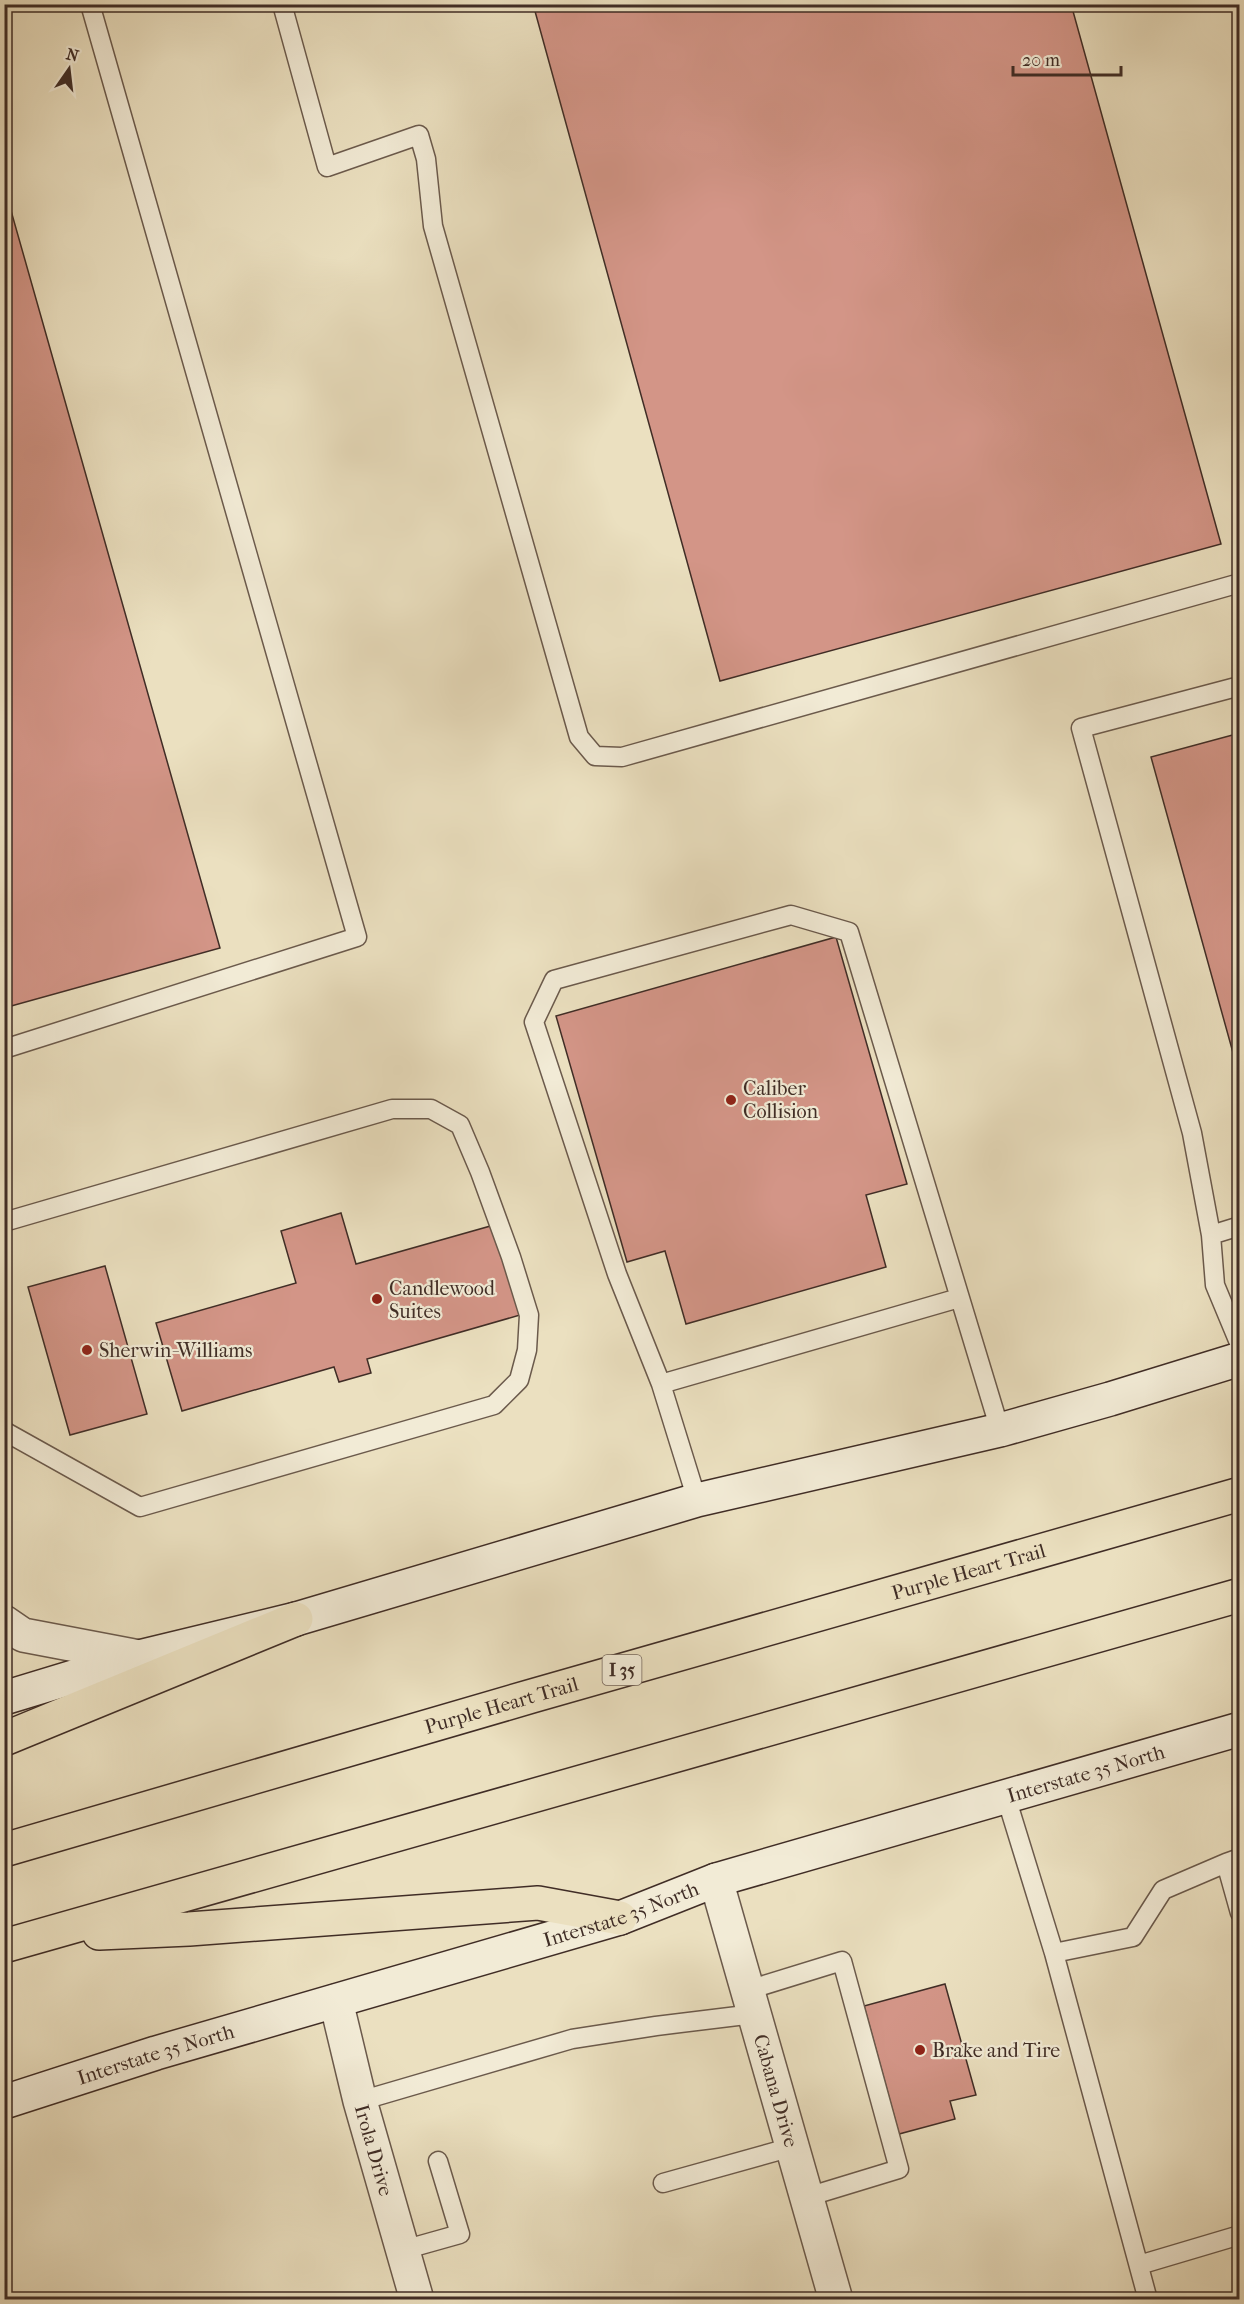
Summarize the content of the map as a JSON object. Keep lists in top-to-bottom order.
{
  "streets": {
    "highway": ["Purple Heart Trail", "I 35"],
    "main road": ["Interstate 35 North", "Cabana Drive", "Irola Drive"]
  },
  "crossings": [
    ["Interstate 35 North", "Cabana Drive"],
    ["Interstate 35 North", "Irola Drive"]
  ],
  "places": [
    "Caliber Collision",
    "Candlewood Suites",
    "Sherwin-Williams",
    "Brake and Tire"
  ],
  "scale_bar": "20 m",
  "north": "top"
}
